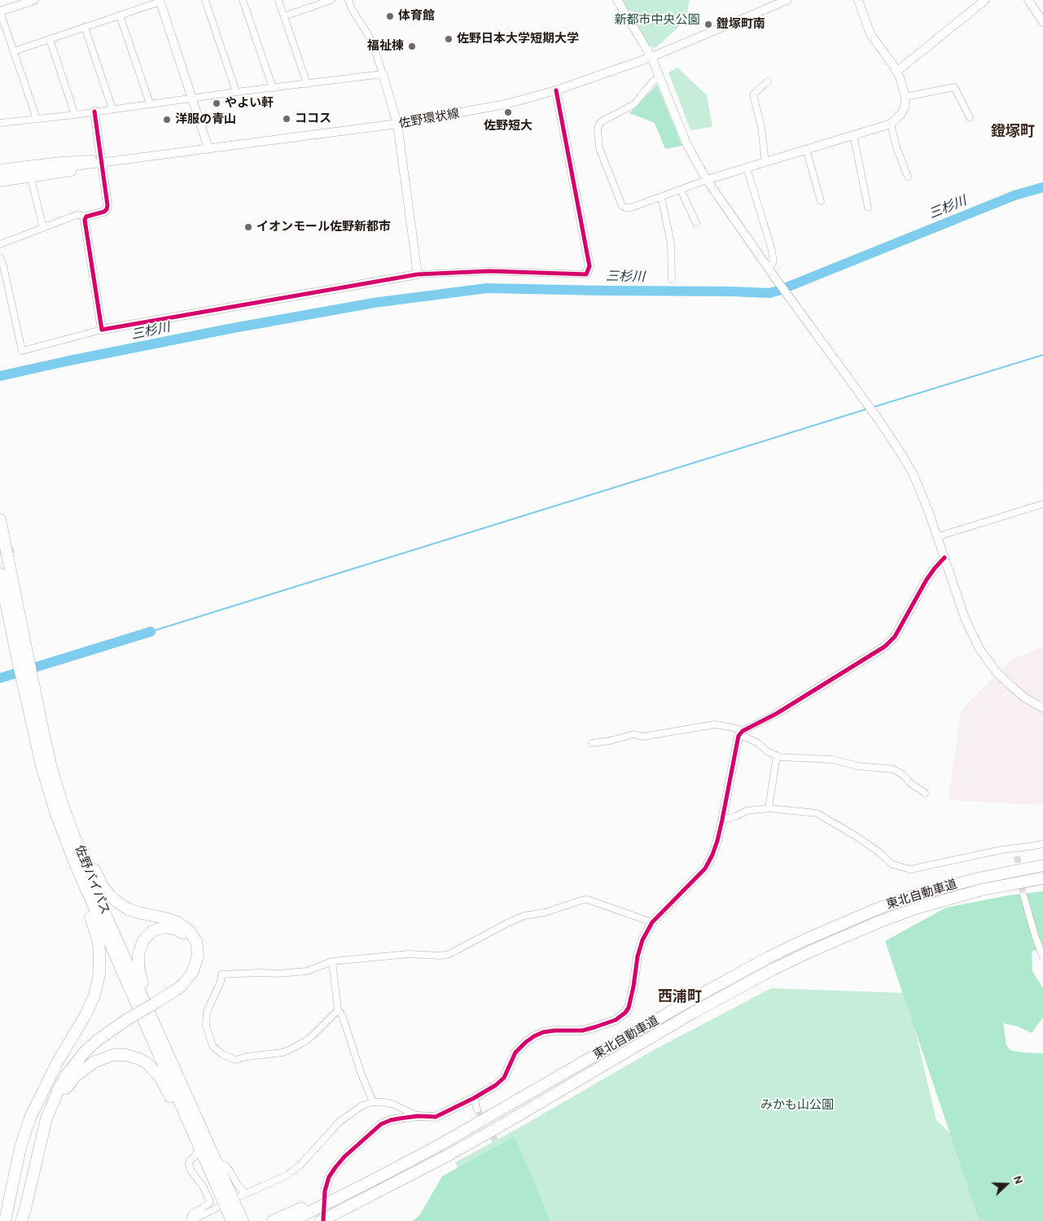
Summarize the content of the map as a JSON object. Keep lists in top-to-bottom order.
{
  "streets": {
    "highway": ["佐野バイパス", "東北自動車道"],
    "street": ["佐野環状線"]
  },
  "districts": ["鐙塚町", "西浦町"],
  "water": ["三杉川"],
  "parks": ["新都市中央公園", "みかも山公園"],
  "places": [
    "体育館",
    "鐙塚町南",
    "佐野日本大学短期大学",
    "福祉棟",
    "やよい軒",
    "佐野短大",
    "ココス",
    "洋服の青山",
    "イオンモール佐野新都市"
  ],
  "north": "right"
}
